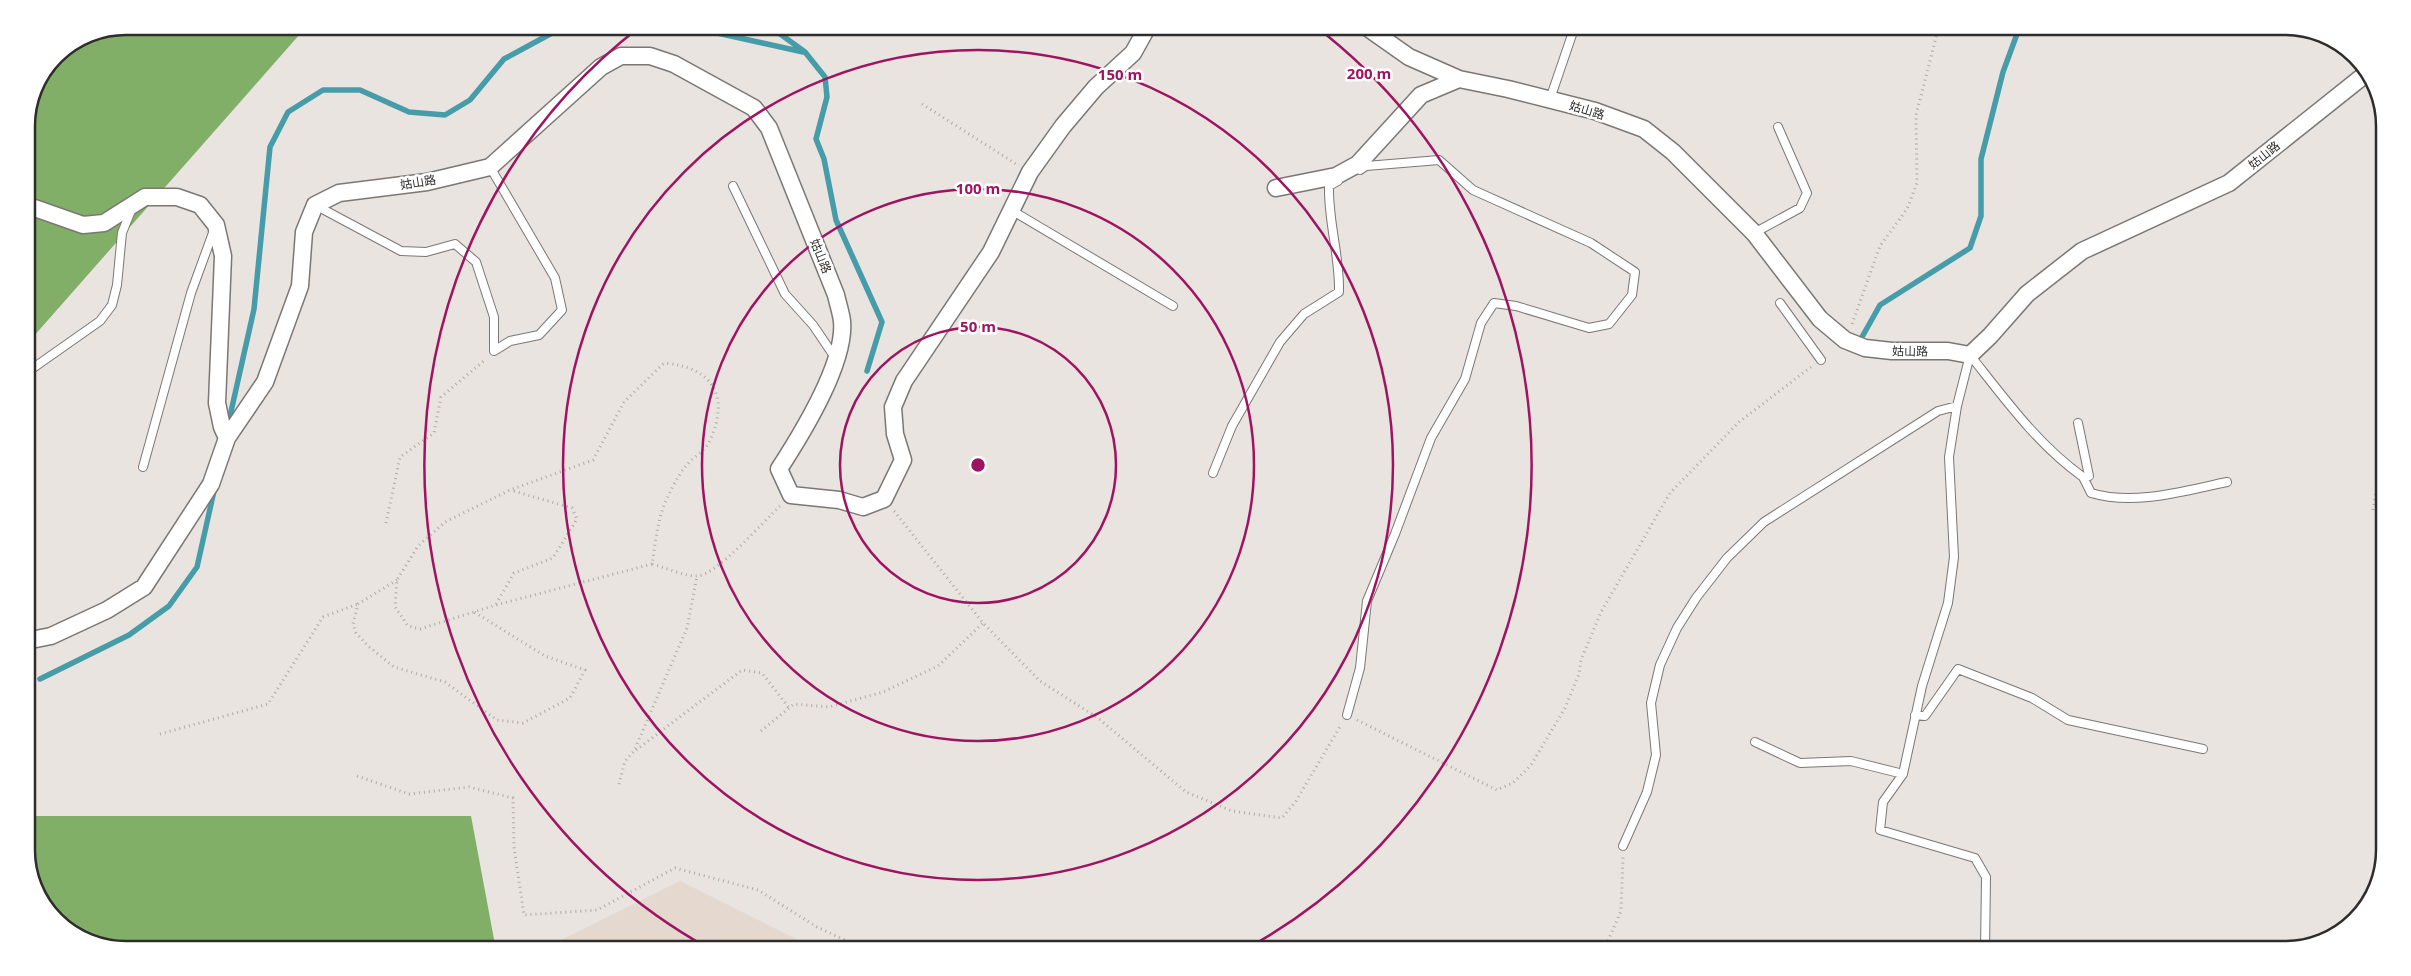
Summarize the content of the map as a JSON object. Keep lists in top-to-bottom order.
{
  "streets": {
    "street": ["姑山路"]
  },
  "rings": [
    "200 m",
    "150 m",
    "100 m",
    "50 m"
  ]
}
